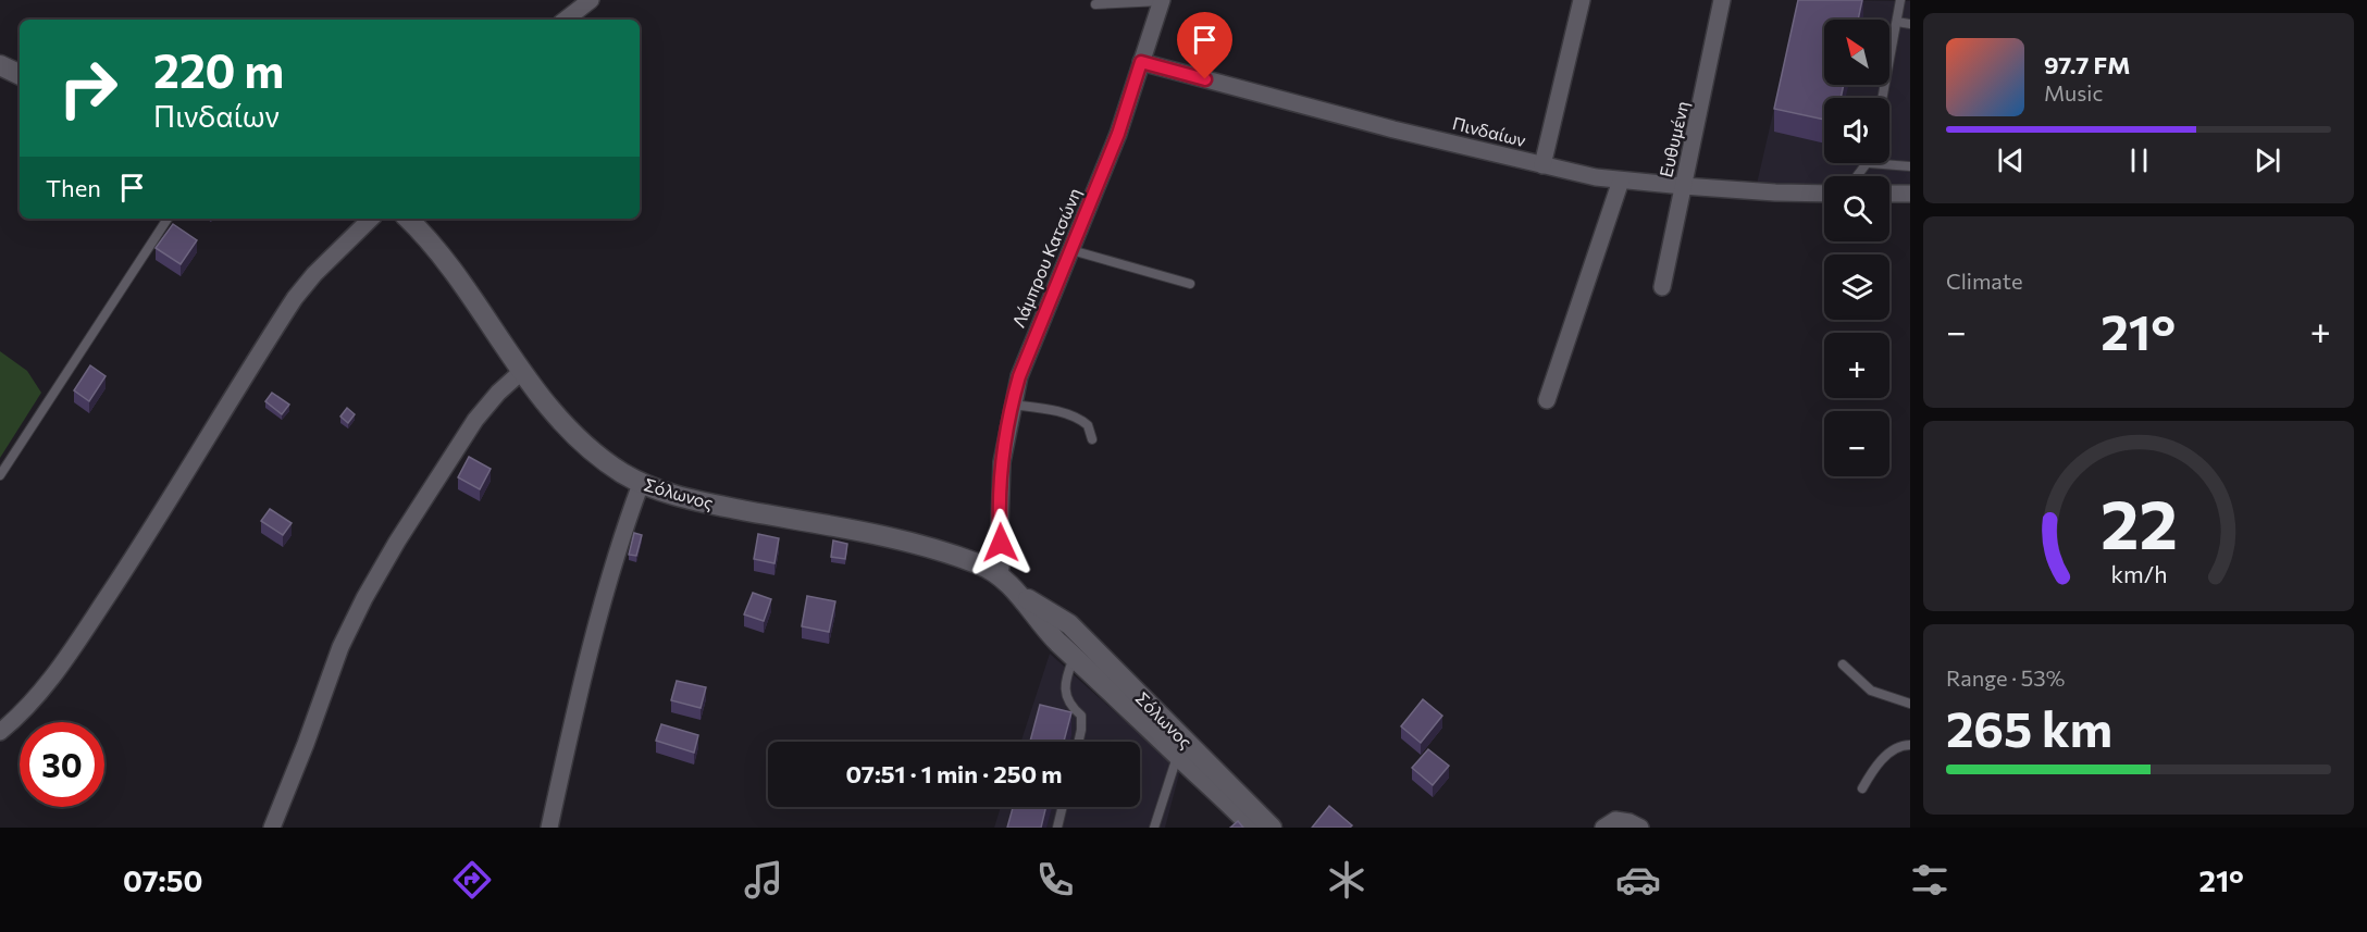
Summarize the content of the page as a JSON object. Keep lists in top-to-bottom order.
{
  "streets": {
    "street": [
      "Πινδαίων",
      "Ευθυμένη",
      "Λάμπρου Κατσώνη",
      "Σόλωνος"
    ]
  },
  "crossings": [
    ["Πινδαίων", "Ευθυμένη"],
    ["Πινδαίων", "Λάμπρου Κατσώνη"],
    ["Λάμπρου Κατσώνη", "Σόλωνος"]
  ],
  "north": "top left",
  "page": {
    "map_buttons": ["+", "−"],
    "turn": ["220 m", "Πινδαίων"],
    "song": ["97.7 FM", "Music"],
    "then": "Then",
    "tile": [
      "Climate",
      ["Range · 53%", "265 km"]
    ],
    "heat": ["−", "21°", "+"],
    "limit": "30",
    "trip": "07:51 · 1 min · 250 m",
    "tabs": ["07:50", "21°"],
    "gauge": ["22", "km/h"]
  }
}
